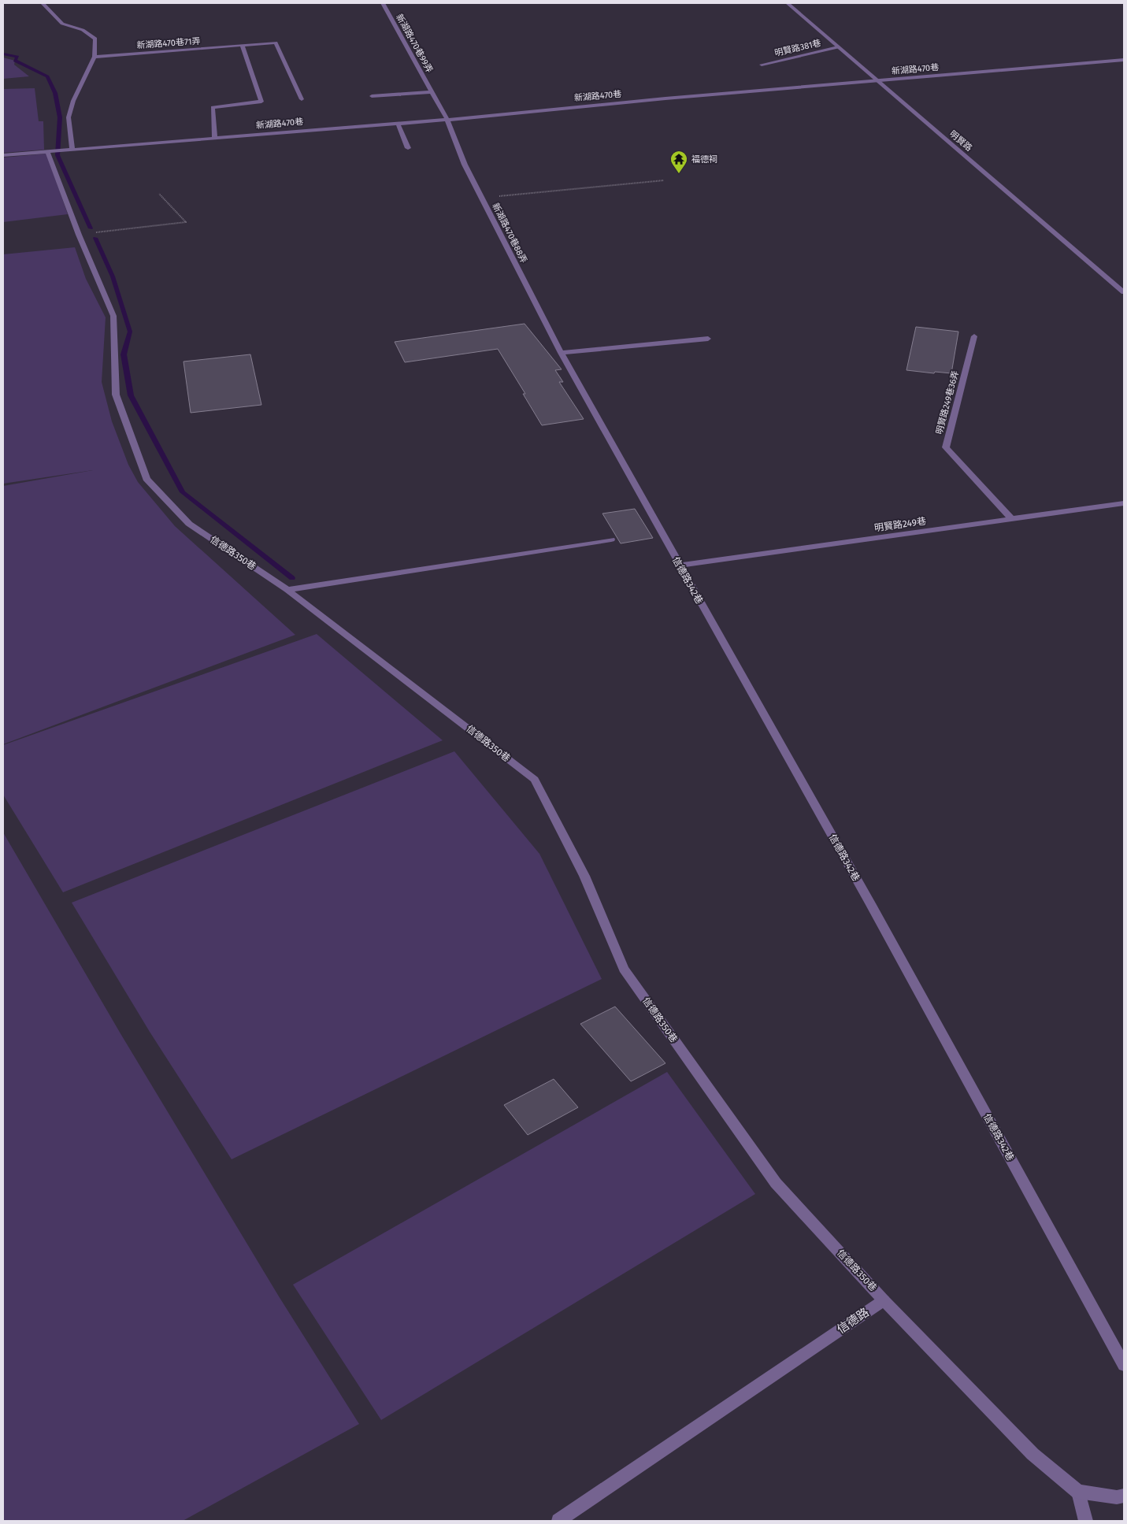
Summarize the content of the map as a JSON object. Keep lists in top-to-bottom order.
{
  "streets": {
    "street": [
      "新湖路470巷71弄",
      "新湖路470巷99弄",
      "明賢路381巷",
      "新湖路470巷",
      "明賢路",
      "新湖路470巷88弄",
      "明賢路249巷36弄",
      "明賢路249巷",
      "信德路350巷",
      "信德路342巷",
      "信德路"
    ]
  },
  "crossings": [
    ["新湖路470巷99弄", "新湖路470巷"],
    ["新湖路470巷99弄", "新湖路470巷88弄"],
    ["明賢路381巷", "明賢路"],
    ["新湖路470巷", "明賢路"],
    ["新湖路470巷", "新湖路470巷88弄"],
    ["新湖路470巷", "信德路350巷"],
    ["新湖路470巷88弄", "信德路342巷"],
    ["明賢路249巷36弄", "明賢路249巷"],
    ["明賢路249巷", "信德路342巷"],
    ["信德路350巷", "信德路"]
  ],
  "places": {
    "temple": ["福德祠"]
  }
}
